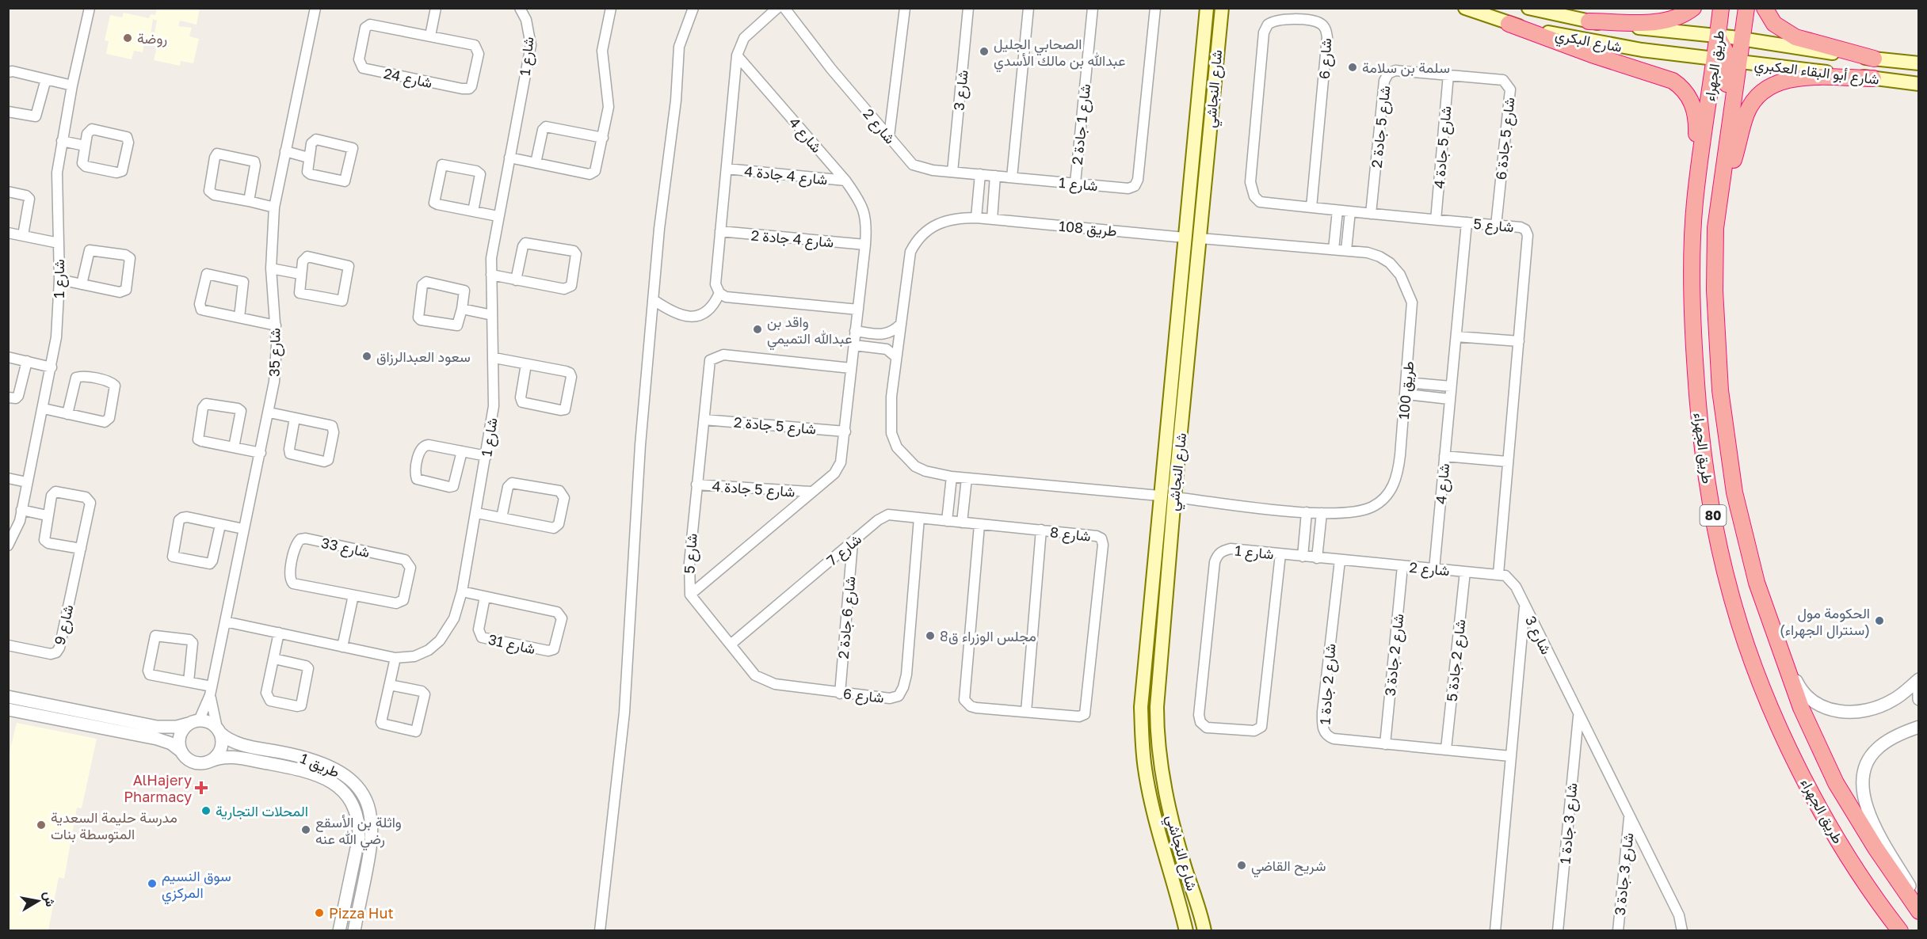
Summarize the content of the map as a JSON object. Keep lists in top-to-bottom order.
{
  "streets": {
    "highway": ["طريق الجهراء", "80"],
    "main road": ["شارع البكري", "شارع أبو البقاء العكبري", "شارع النجاشي"],
    "street": [
      "شارع 1",
      "شارع 6",
      "شارع 24",
      "شارع 3",
      "شارع 1 جادة 2",
      "شارع 2",
      "شارع 5 جادة 2",
      "شارع 4",
      "شارع 5 جادة 6",
      "شارع 5 جادة 4",
      "شارع 4 جادة 4",
      "شارع 5",
      "طريق 108",
      "شارع 4 جادة 2",
      "شارع 35",
      "طريق 100",
      "شارع 8",
      "شارع 33",
      "شارع 7",
      "شارع 6 جادة 2",
      "شارع 9",
      "شارع 31",
      "شارع 2 جادة 3",
      "شارع 2 جادة 5",
      "شارع 2 جادة 1",
      "طريق 1",
      "شارع 3 جادة 1",
      "شارع 3 جادة 3"
    ]
  },
  "crossings": [
    ["شارع البكري", "طريق الجهراء"],
    ["شارع البكري", "شارع أبو البقاء العكبري"],
    ["شارع 1", "شارع 1 جادة 2"],
    ["شارع 1", "شارع 2"],
    ["شارع 1", "شارع 35"],
    ["شارع 1", "شارع 31"],
    ["شارع 6", "شارع 5"],
    ["شارع 6", "شارع 7"],
    ["شارع 6", "شارع 6 جادة 2"],
    ["طريق الجهراء", "شارع أبو البقاء العكبري"],
    ["شارع النجاشي", "طريق 108"],
    ["شارع النجاشي", "طريق 100"],
    ["شارع 3", "شارع 2"],
    ["شارع 3", "شارع 2 جادة 1"],
    ["شارع 3", "شارع 3 جادة 1"],
    ["شارع 3", "شارع 3 جادة 3"],
    ["شارع 2", "شارع 4"],
    ["شارع 2", "شارع 5"],
    ["شارع 2", "شارع 2 جادة 3"],
    ["شارع 2", "شارع 2 جادة 5"],
    ["شارع 2", "شارع 2 جادة 1"],
    ["شارع 5 جادة 2", "شارع 5 جادة 6"],
    ["شارع 5 جادة 2", "شارع 5 جادة 4"],
    ["شارع 5 جادة 2", "شارع 5"],
    ["شارع 4", "شارع 4 جادة 4"],
    ["شارع 4", "شارع 5"],
    ["شارع 4", "شارع 4 جادة 2"],
    ["شارع 5 جادة 6", "شارع 5 جادة 4"],
    ["شارع 5 جادة 6", "شارع 5"],
    ["شارع 5 جادة 4", "شارع 5"],
    ["شارع 35", "طريق 1"],
    ["شارع 8", "شارع 7"],
    ["شارع 7", "شارع 6 جادة 2"],
    ["شارع 2 جادة 3", "شارع 2 جادة 1"],
    ["شارع 2 جادة 5", "شارع 2 جادة 1"]
  ],
  "places": {
    "other": [
      "روضة",
      "الصحابي الجليل عبدالله بن مالك الأسدي",
      "سلمة بن سلامة",
      "واقد بن عبدالله التميمي",
      "سعود العبدالرزاق",
      "الحكومة مول (سنترال الجهراء)",
      "مجلس الوزراء ق8",
      "المحلات التجارية",
      "مدرسة حليمة السعدية المتوسطة بنات",
      "واثلة بن الأسقع رضي الله عنه",
      "شريح القاضي",
      "سوق النسيم المركزي",
      "Pizza Hut"
    ],
    "health": ["AlHajery Pharmacy"]
  },
  "north": "right"
}
